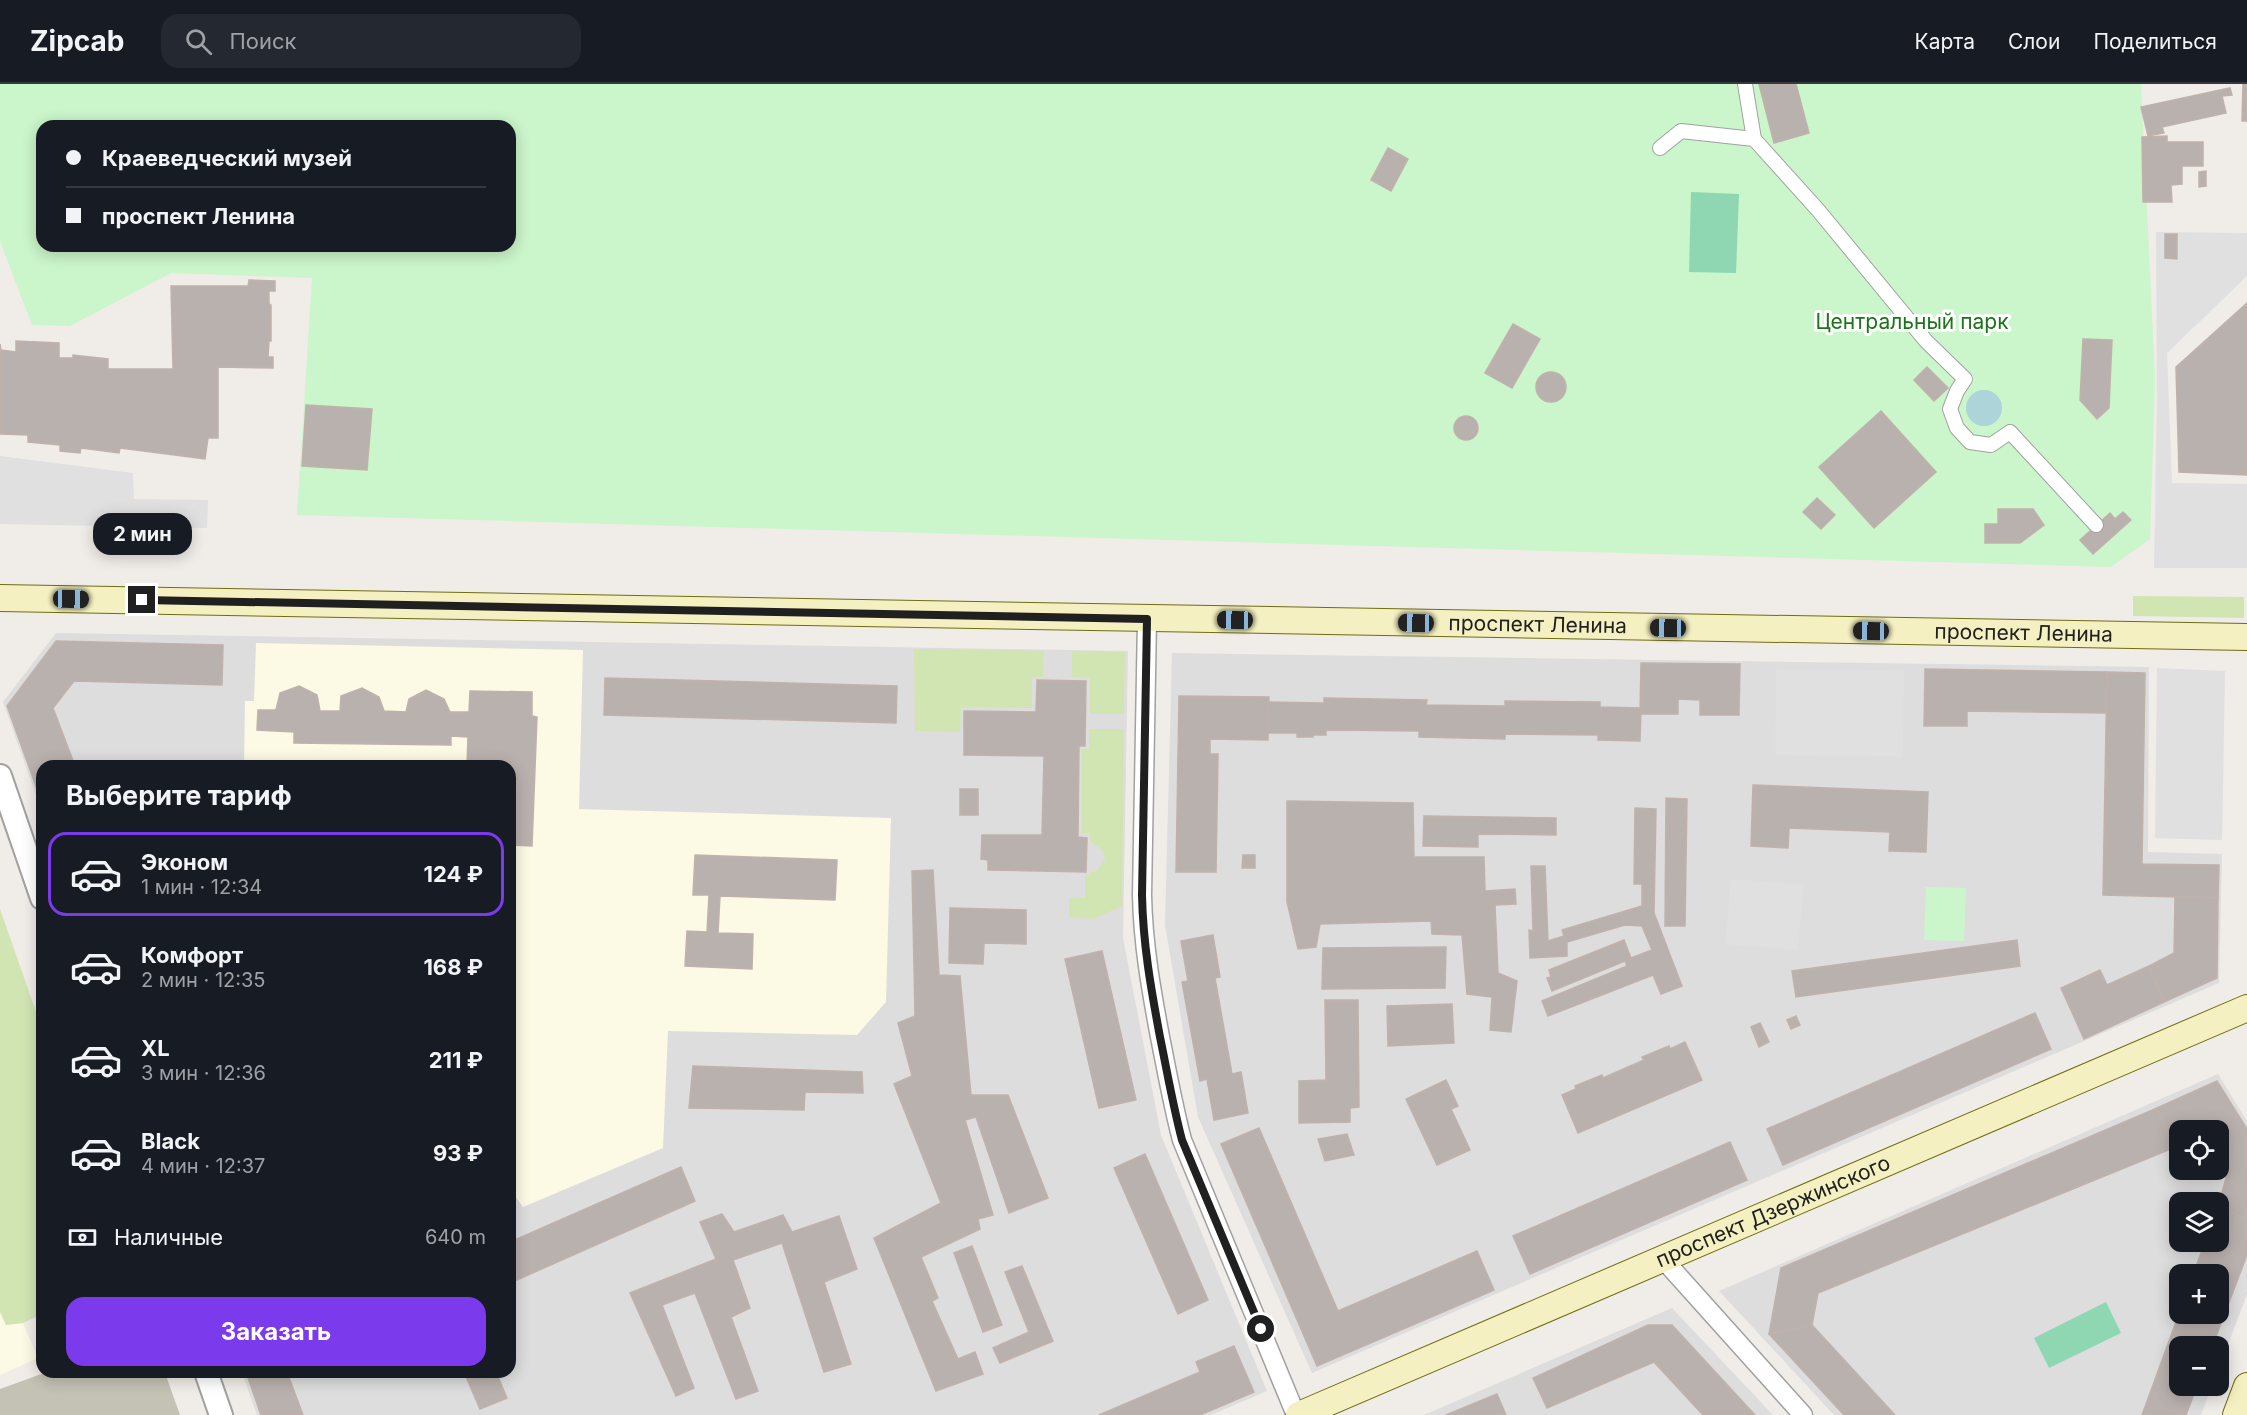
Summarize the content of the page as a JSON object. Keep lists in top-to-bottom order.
{
  "streets": {
    "main road": ["проспект Ленина", "проспект Дзержинского"]
  },
  "parks": ["Центральный парк"],
  "page": {
    "header": "Zipcab",
    "search": "Поиск",
    "nav": ["Карта", "Слои", "Поделиться"],
    "banner": ["Краеведческий музей", "проспект Ленина"],
    "bubble": "2 мин",
    "heading": "Выберите тариф",
    "list": [
      {
        "name": "Эконом",
        "note": "1 мин · 12:34",
        "value": "124 ₽"
      },
      {
        "name": "Комфорт",
        "note": "2 мин · 12:35",
        "value": "168 ₽"
      },
      {
        "name": "XL",
        "note": "3 мин · 12:36",
        "value": "211 ₽"
      },
      {
        "name": "Black",
        "note": "4 мин · 12:37",
        "value": "93 ₽"
      }
    ],
    "map_buttons": ["+", "−"],
    "pay": ["Наличные", "640 m"],
    "buttons": "Заказать"
  }
}
